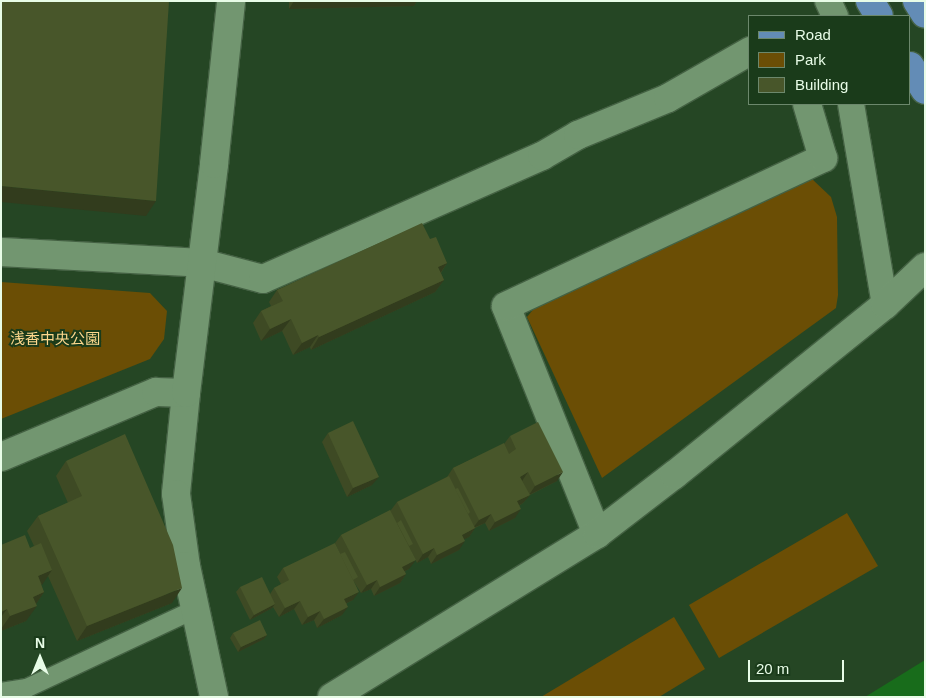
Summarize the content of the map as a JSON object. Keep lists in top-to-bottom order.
{
  "parks": ["浅香中央公園"],
  "legend": ["Road", "Park", "Building"],
  "scale_bar": "20 m",
  "north": "top"
}
